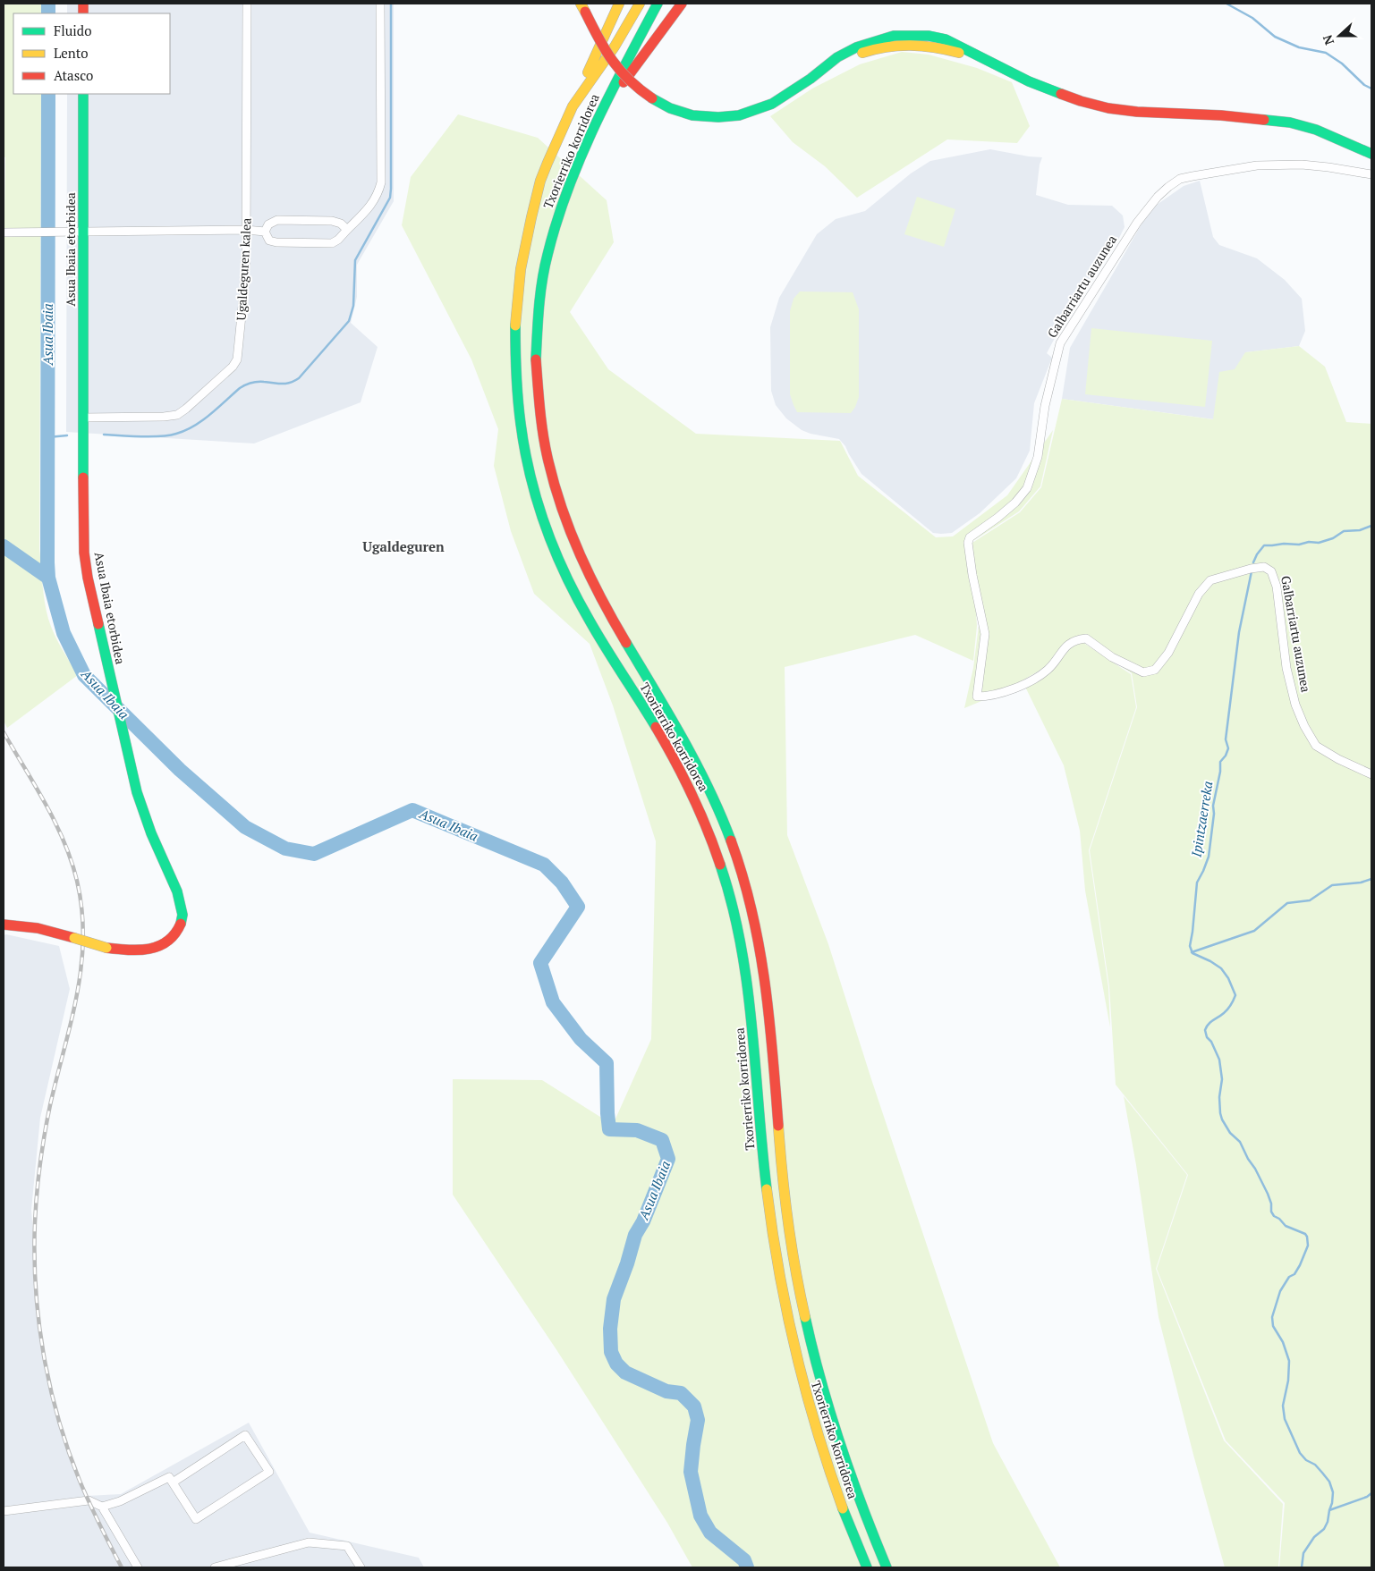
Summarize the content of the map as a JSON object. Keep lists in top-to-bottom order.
{
  "streets": {
    "main road": ["Txorierriko korridorea", "Asua Ibaia etorbidea"],
    "street": ["Ugaldeguren kalea", "Galbarriartu auzunea"]
  },
  "crossings": [
    ["Asua Ibaia etorbidea", "Ugaldeguren kalea"]
  ],
  "districts": ["Ugaldeguren"],
  "water": ["Asua Ibaia", "Ipintzaerreka"],
  "legend": ["Fluido", "Lento", "Atasco"],
  "north": "left"
}
